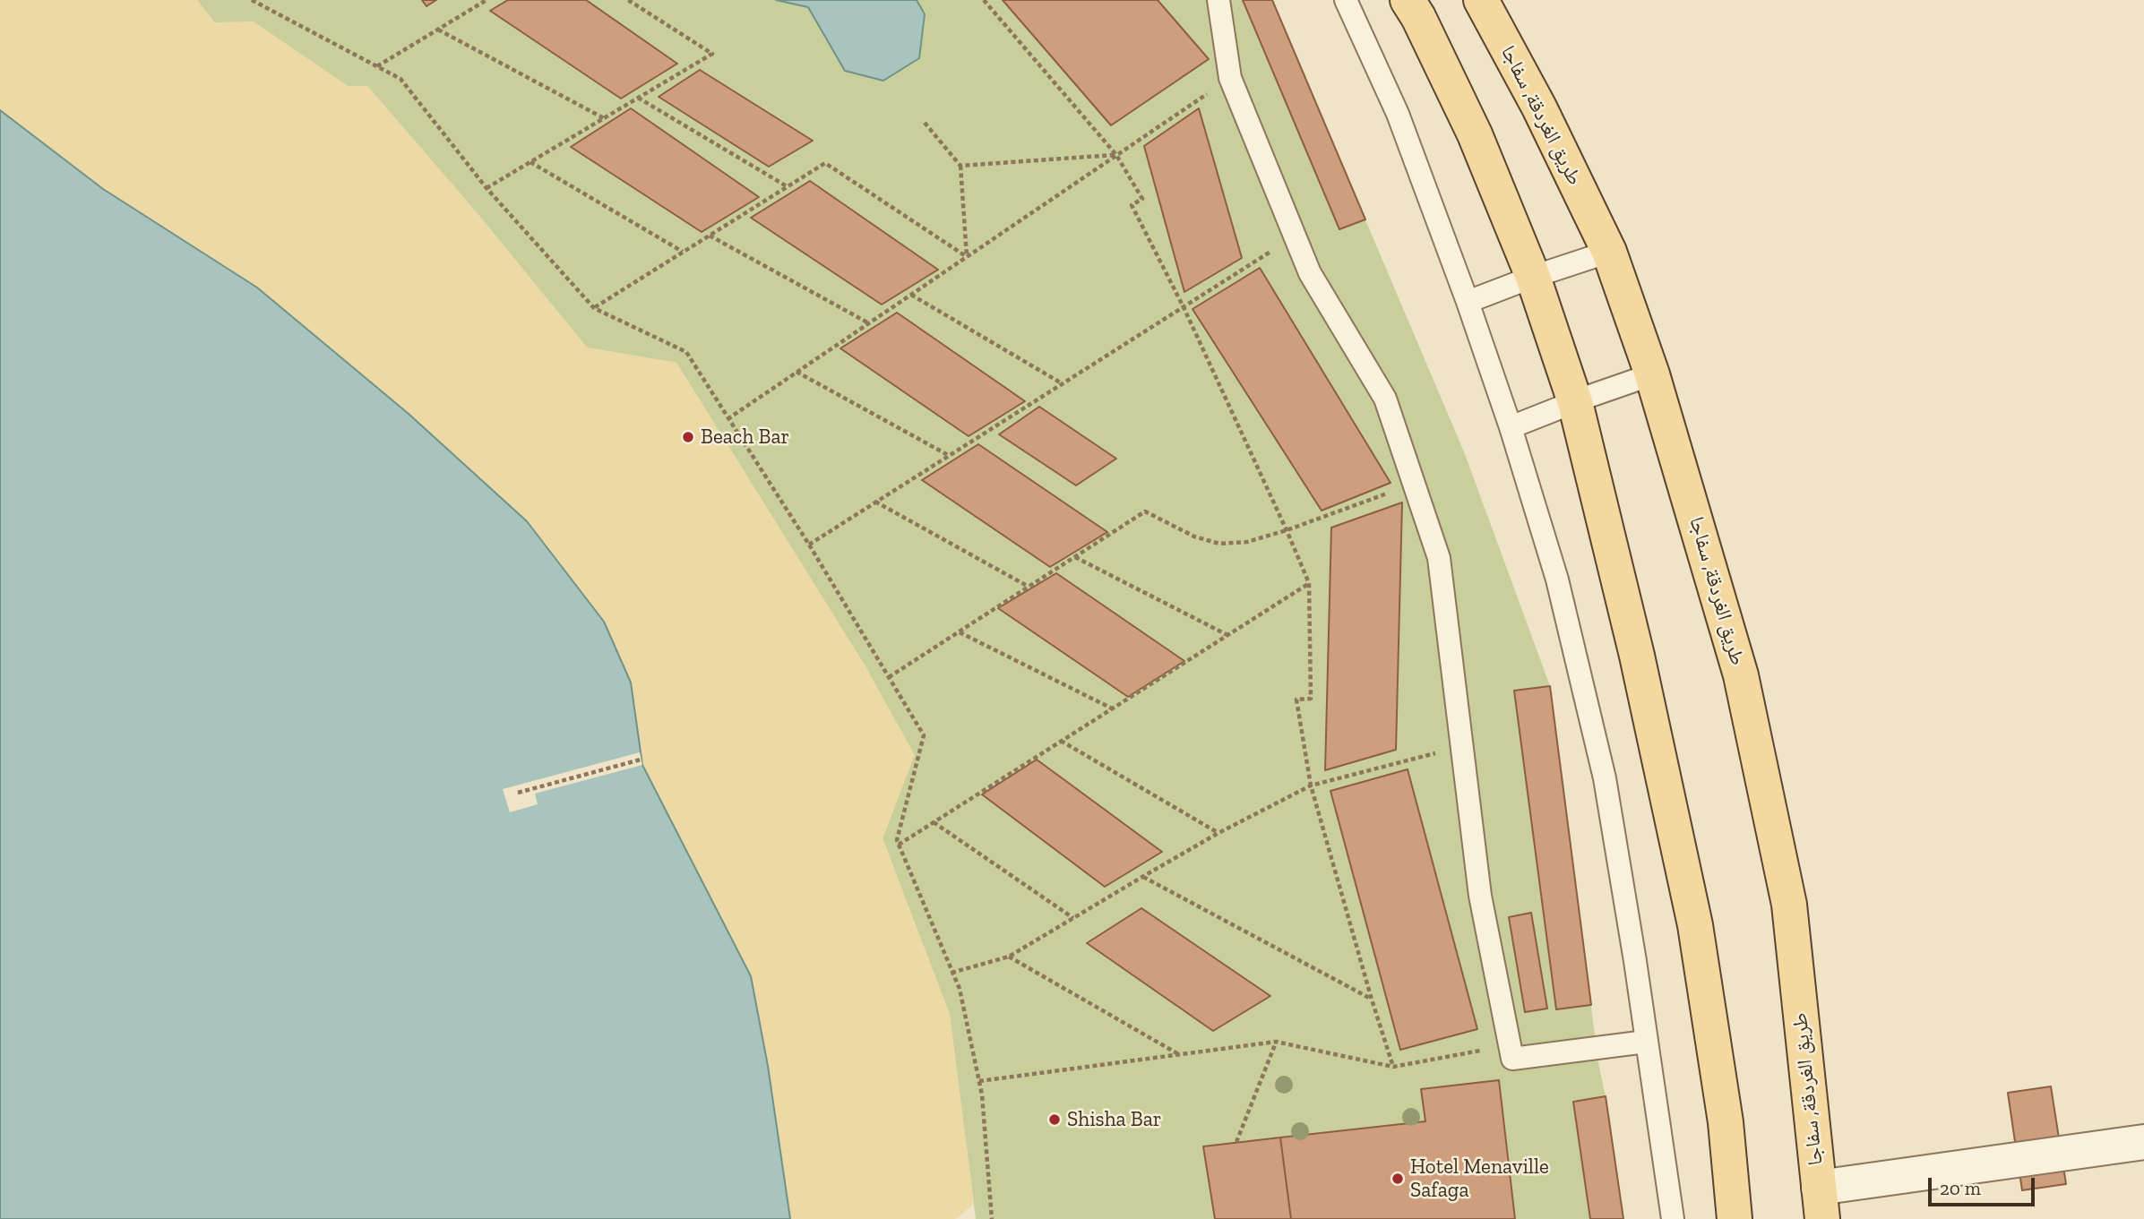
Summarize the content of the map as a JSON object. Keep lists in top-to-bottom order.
{
  "streets": {
    "main road": ["طريق الغردقة, سفاجا"]
  },
  "places": ["Beach Bar", "Shisha Bar", "Hotel Menaville Safaga"],
  "scale_bar": "20 m"
}
